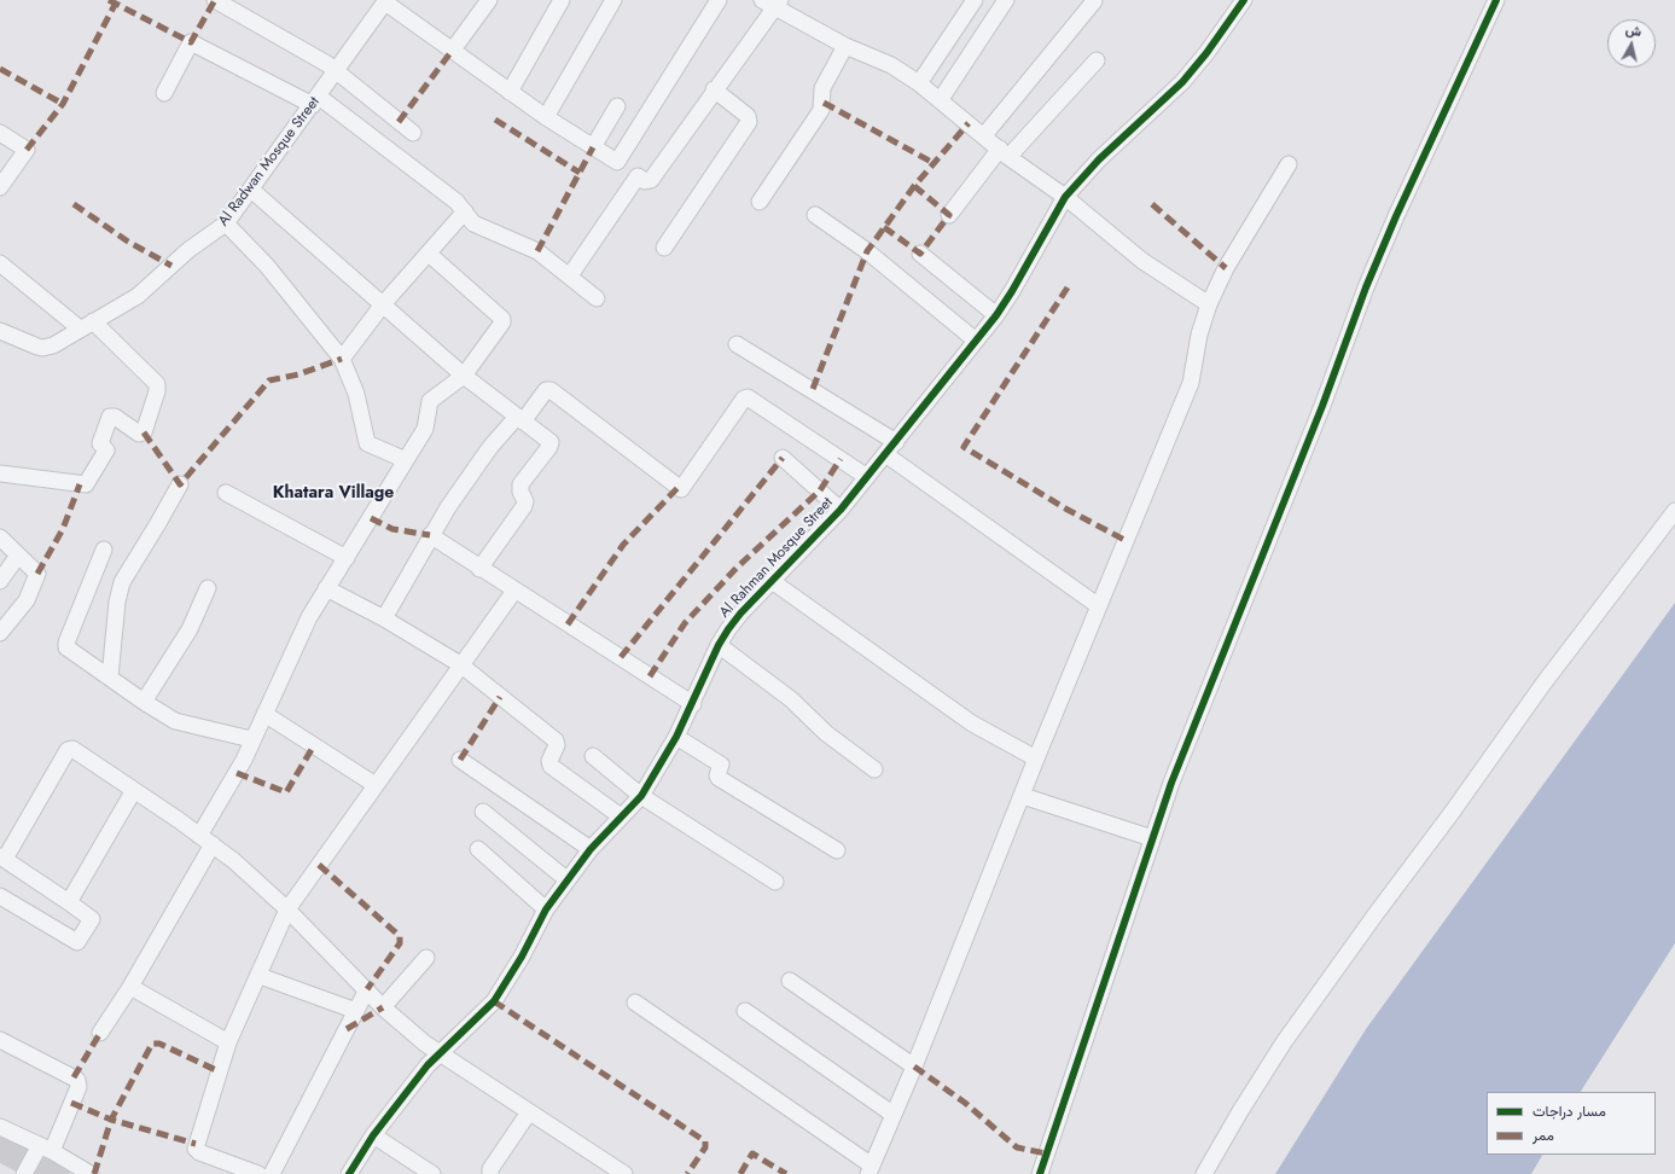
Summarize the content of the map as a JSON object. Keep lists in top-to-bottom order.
{
  "streets": {
    "street": ["Al Radwan Mosque Street", "Al Rahman Mosque Street"]
  },
  "districts": ["Khatara Village"],
  "legend": ["مسار دراجات", "ممر"],
  "north": "top"
}
